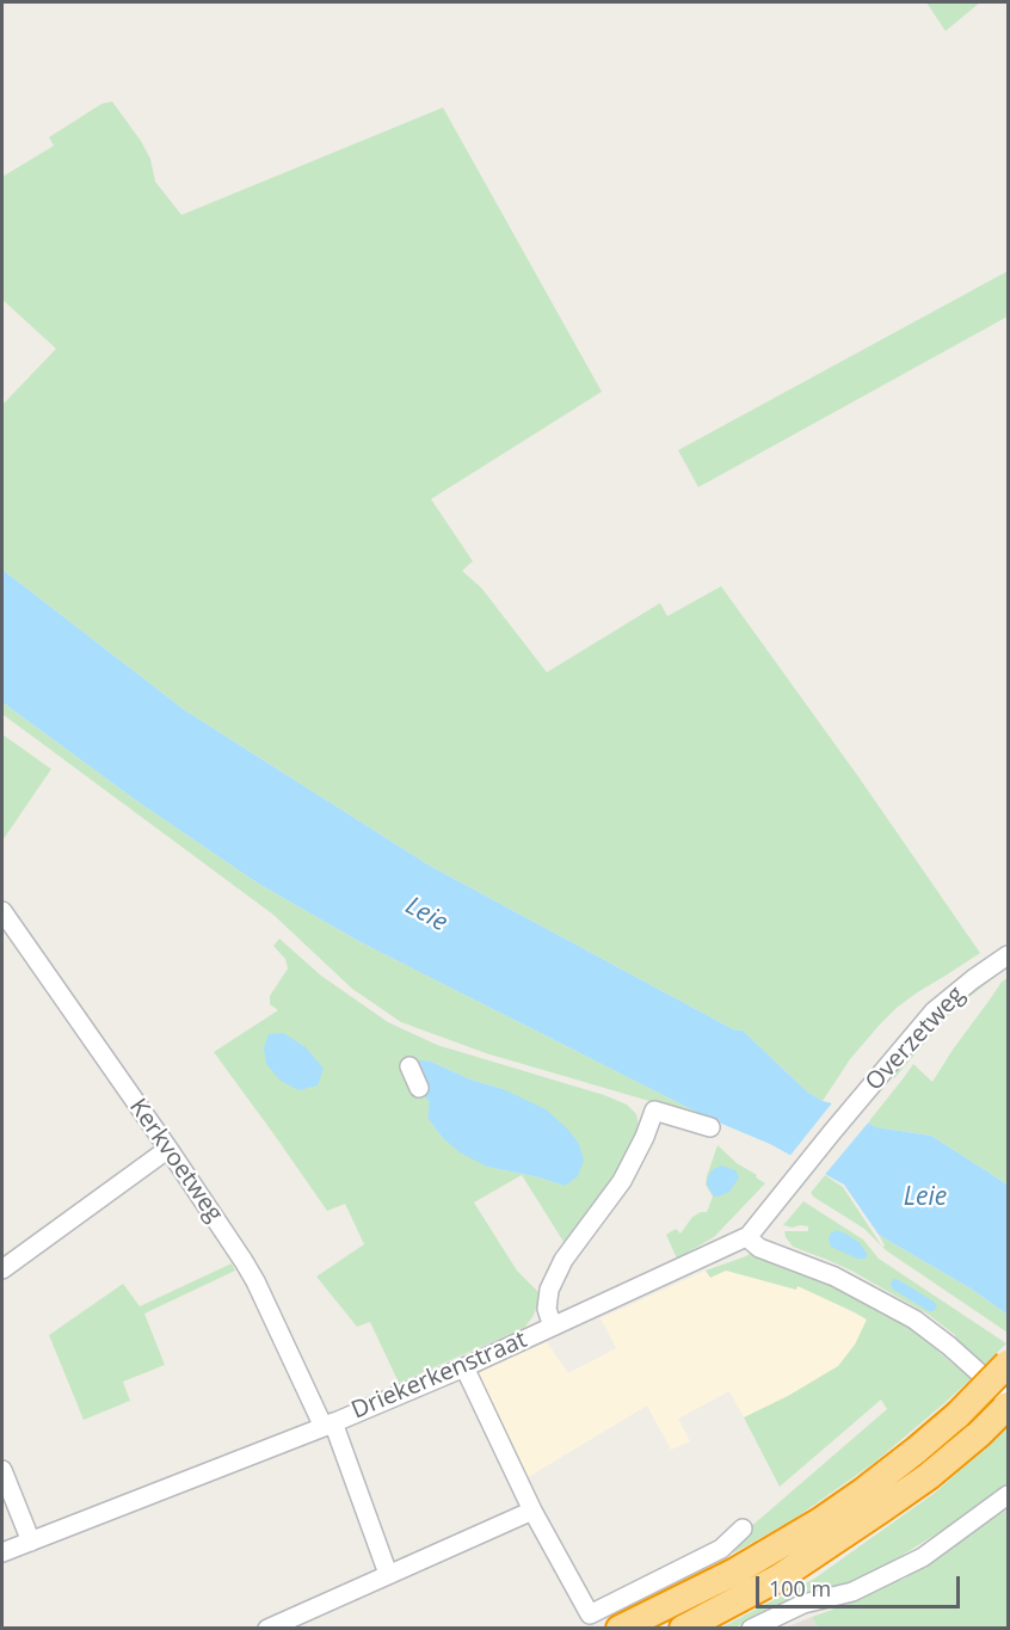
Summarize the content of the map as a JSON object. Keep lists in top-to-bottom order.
{
  "streets": {
    "street": ["Overzetweg", "Kerkvoetweg", "Driekerkenstraat"]
  },
  "crossings": [
    ["Overzetweg", "Driekerkenstraat"],
    ["Kerkvoetweg", "Driekerkenstraat"]
  ],
  "water": ["Leie"],
  "scale_bar": "100 m"
}
